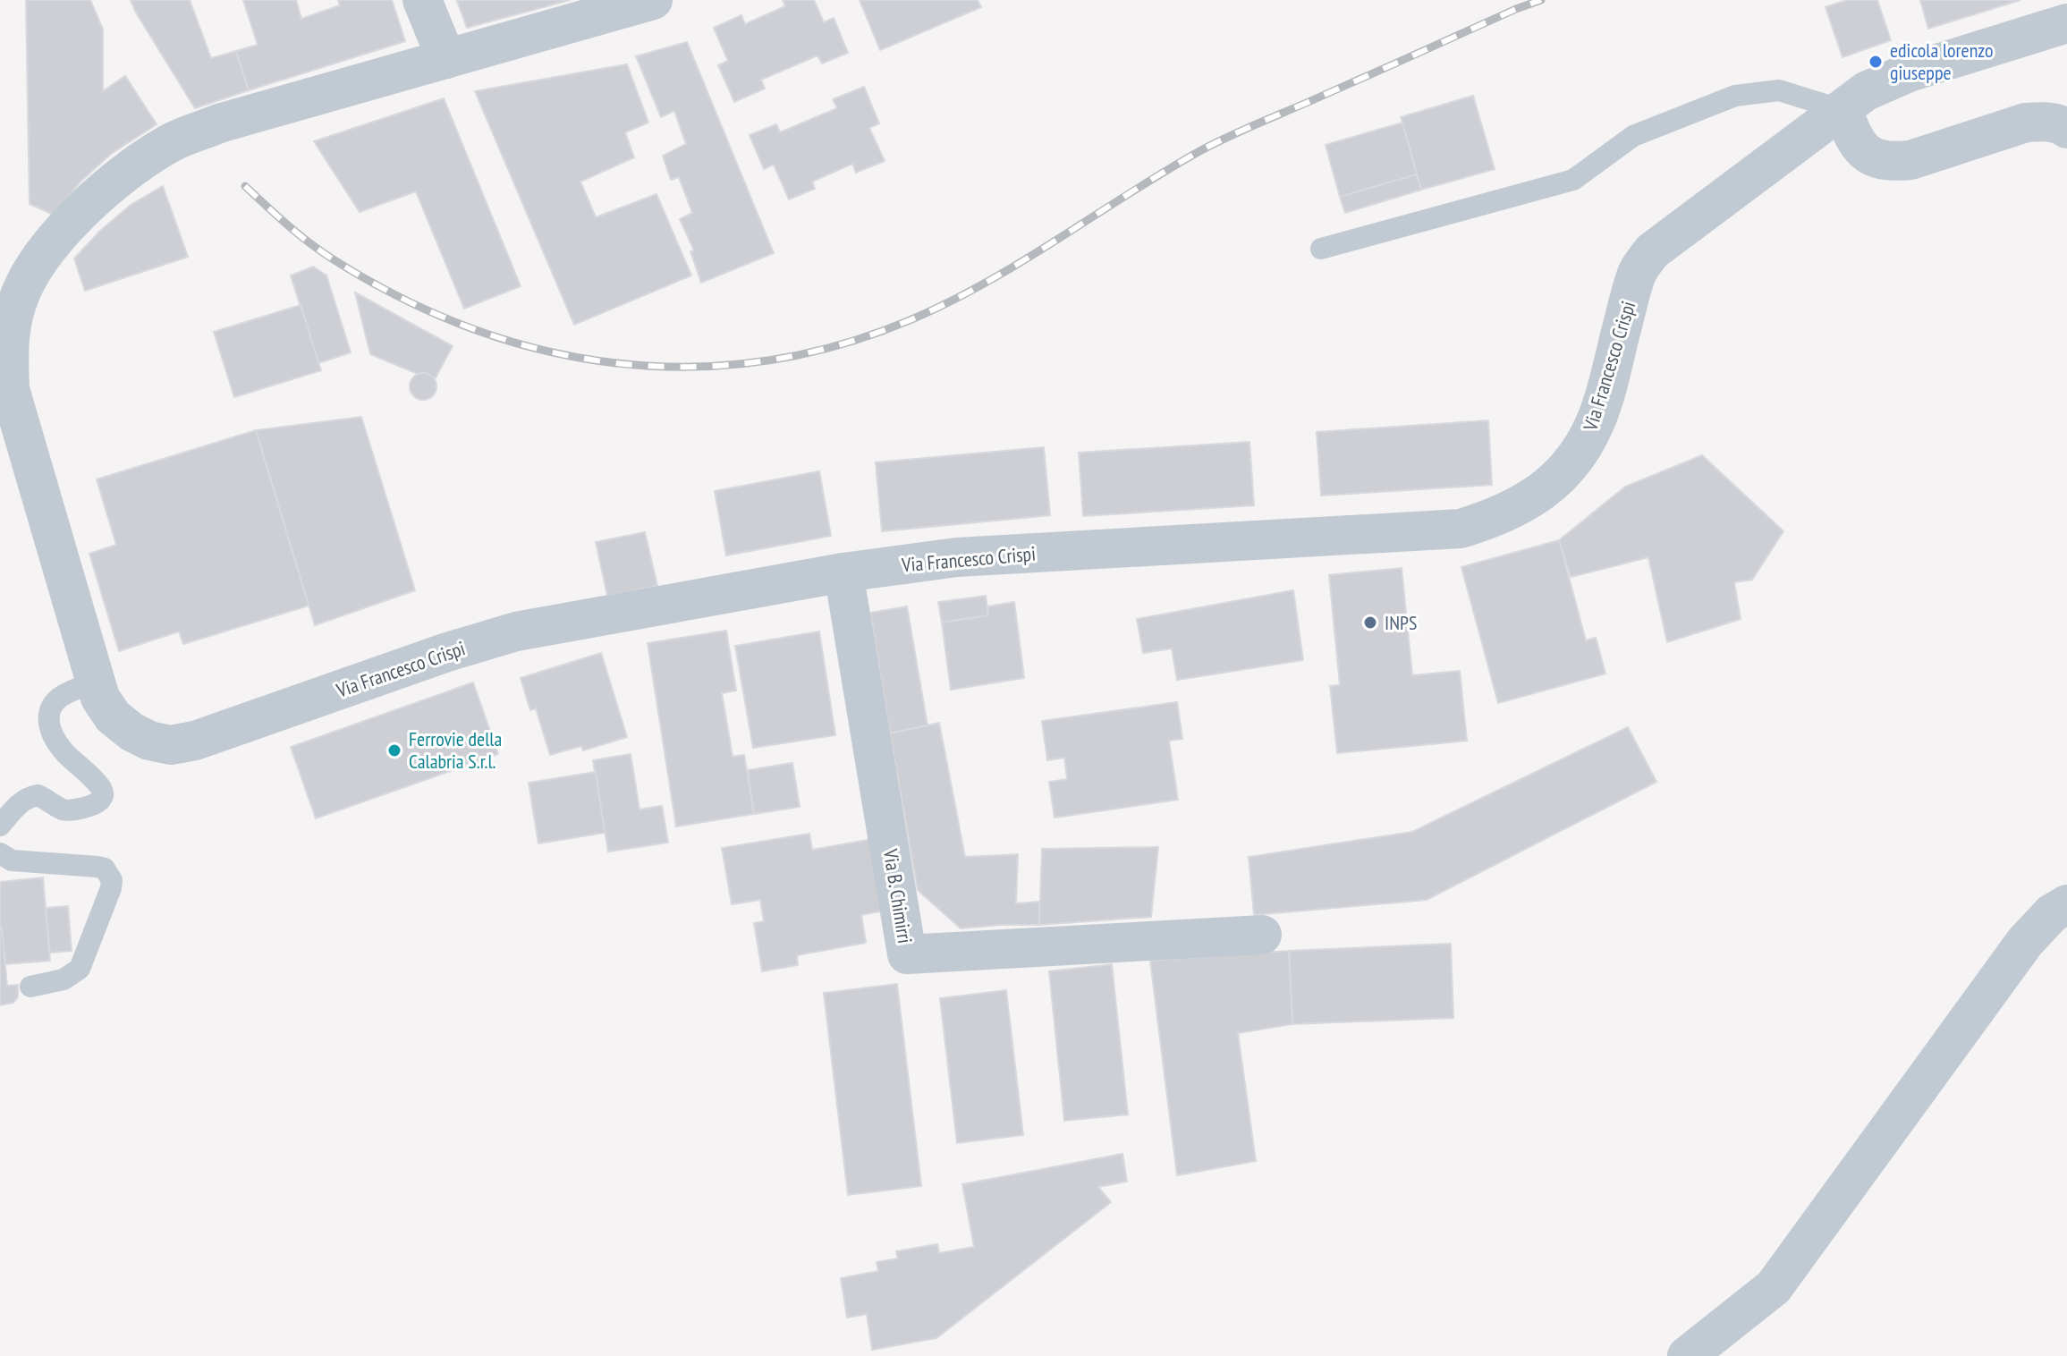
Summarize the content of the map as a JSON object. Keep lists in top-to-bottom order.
{
  "streets": {
    "street": ["Via Francesco Crispi", "Via B. Chimirri"]
  },
  "crossings": [
    ["Via Francesco Crispi", "Via B. Chimirri"]
  ],
  "places": ["edicola lorenzo giuseppe", "INPS", "Ferrovie della Calabria S.r.l."]
}
